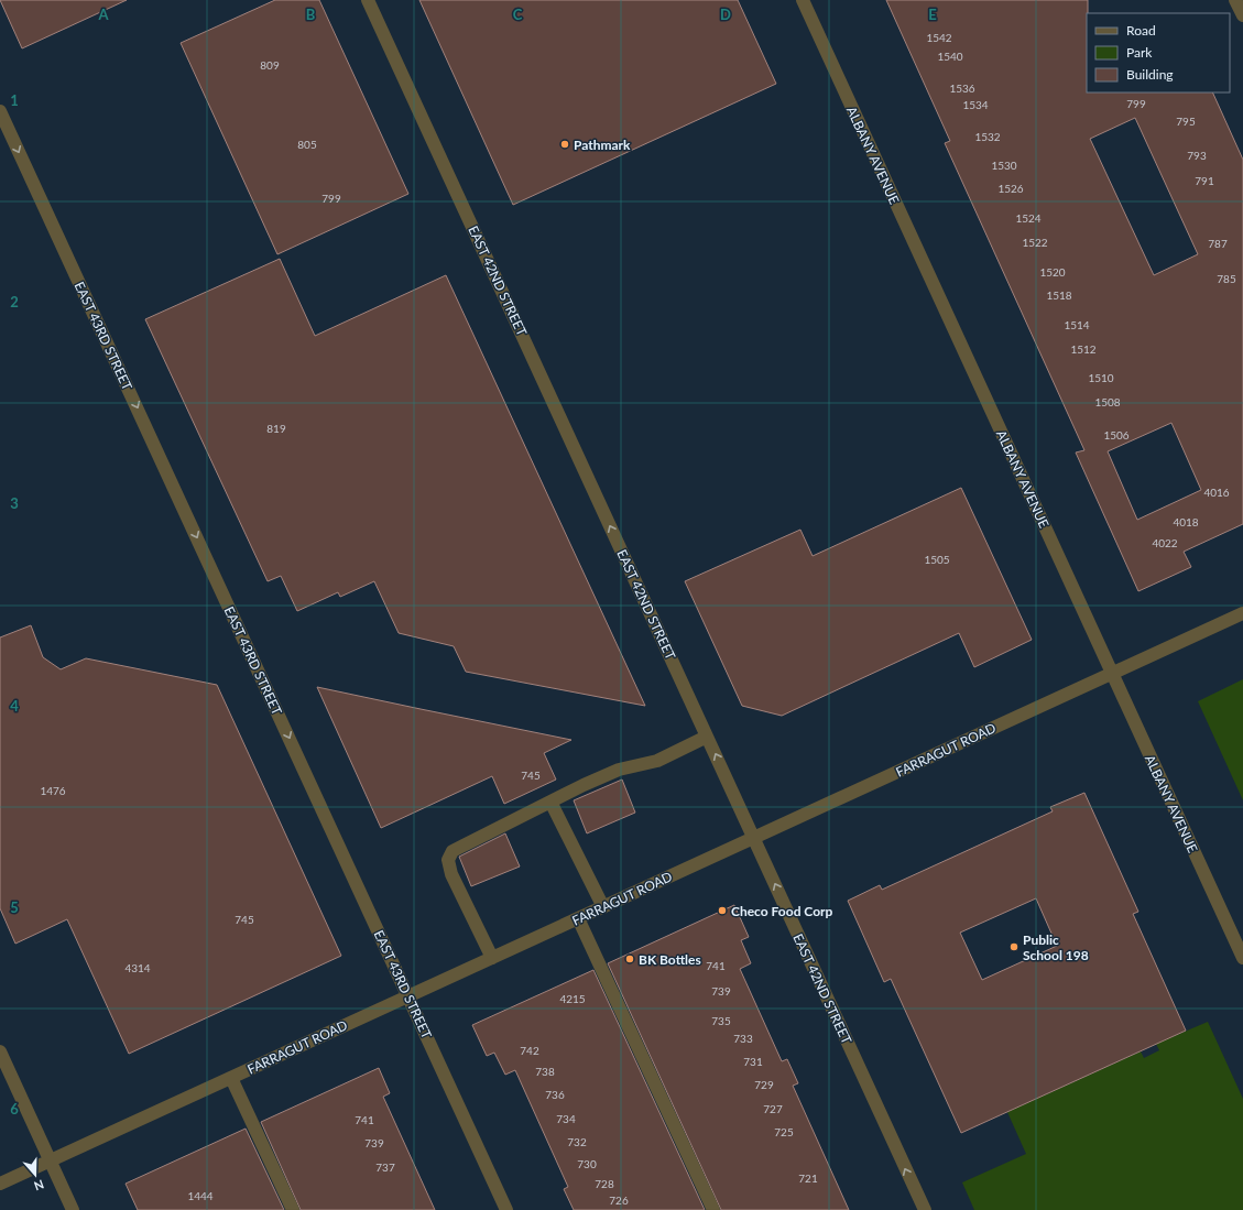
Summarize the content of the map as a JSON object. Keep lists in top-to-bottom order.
{
  "streets": {
    "street": [
      "ALBANY AVENUE",
      "EAST 42ND STREET",
      "EAST 43RD STREET",
      "FARRAGUT ROAD"
    ]
  },
  "crossings": [
    ["ALBANY AVENUE", "FARRAGUT ROAD"],
    ["EAST 42ND STREET", "FARRAGUT ROAD"],
    ["EAST 43RD STREET", "FARRAGUT ROAD"]
  ],
  "one_way": ["EAST 42ND STREET", "EAST 43RD STREET"],
  "places": [
    "Pathmark",
    "Checo Food Corp",
    "Public School 198",
    "BK Bottles"
  ],
  "house_numbers": [
    "1542",
    "1540",
    "809",
    "1536",
    "799",
    "1534",
    "795",
    "1532",
    "805",
    "793",
    "1530",
    "791",
    "1526",
    "799",
    "1524",
    "1522",
    "787",
    "1520",
    "785",
    "1518",
    "1514",
    "1512",
    "1510",
    "1508",
    "819",
    "1506",
    "4016",
    "4018",
    "4022",
    "1505",
    "745",
    "1476",
    "745",
    "741",
    "4314",
    "739",
    "4215",
    "735",
    "733",
    "742",
    "731",
    "738",
    "729",
    "736",
    "727",
    "734",
    "741",
    "725",
    "732",
    "739",
    "730",
    "737",
    "721",
    "728",
    "1444",
    "726"
  ],
  "legend": ["Road", "Park", "Building"],
  "north": "bottom",
  "grid": {
    "columns": [
      "A",
      "B",
      "C",
      "D",
      "E"
    ],
    "rows": [
      "1",
      "2",
      "3",
      "4",
      "5",
      "6"
    ]
  }
}
